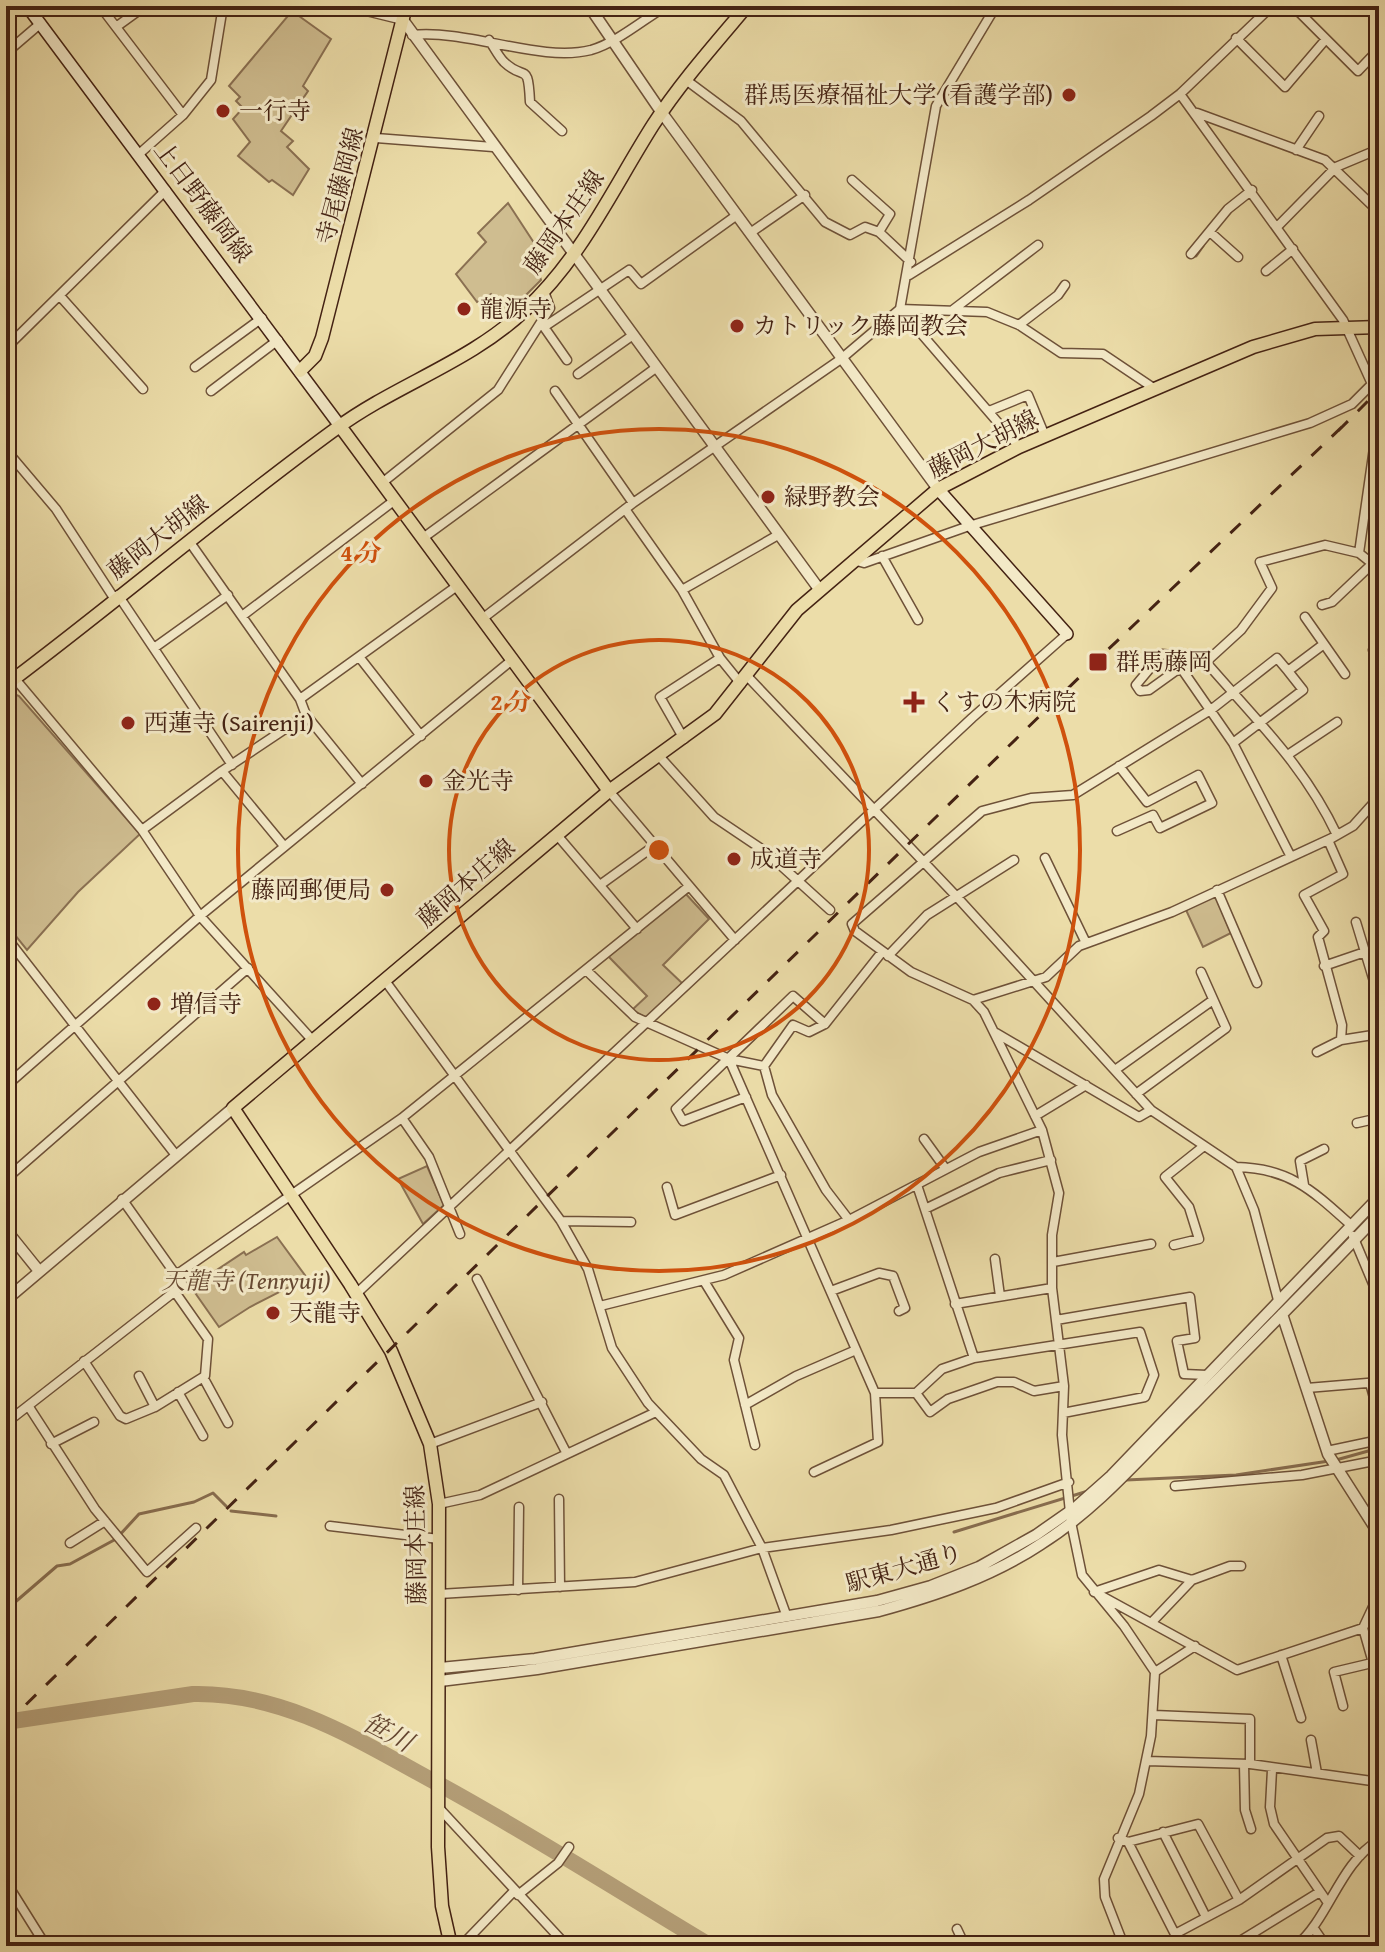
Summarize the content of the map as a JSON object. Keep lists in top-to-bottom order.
{
  "streets": {
    "main road": [
      "寺尾藤岡線",
      "上日野藤岡線",
      "藤岡本庄線",
      "藤岡大胡線"
    ],
    "street": ["駅東大通り"]
  },
  "crossings": [
    ["寺尾藤岡線", "上日野藤岡線"],
    ["上日野藤岡線", "藤岡本庄線"],
    ["上日野藤岡線", "藤岡大胡線"],
    ["藤岡本庄線", "藤岡大胡線"],
    ["藤岡本庄線", "駅東大通り"]
  ],
  "water": ["笹川"],
  "parks": ["天龍寺 (Tenryuji)"],
  "places": {
    "other": [
      "群馬医療福祉大学 (看護学部)",
      "一行寺",
      "龍源寺",
      "カトリック藤岡教会",
      "緑野教会",
      "西蓮寺 (Sairenji)",
      "金光寺",
      "成道寺",
      "藤岡郵便局",
      "増信寺",
      "天龍寺"
    ],
    "transit": ["群馬藤岡"],
    "health": ["くすの木病院"]
  },
  "rings": ["4 分", "2 分"]
}
